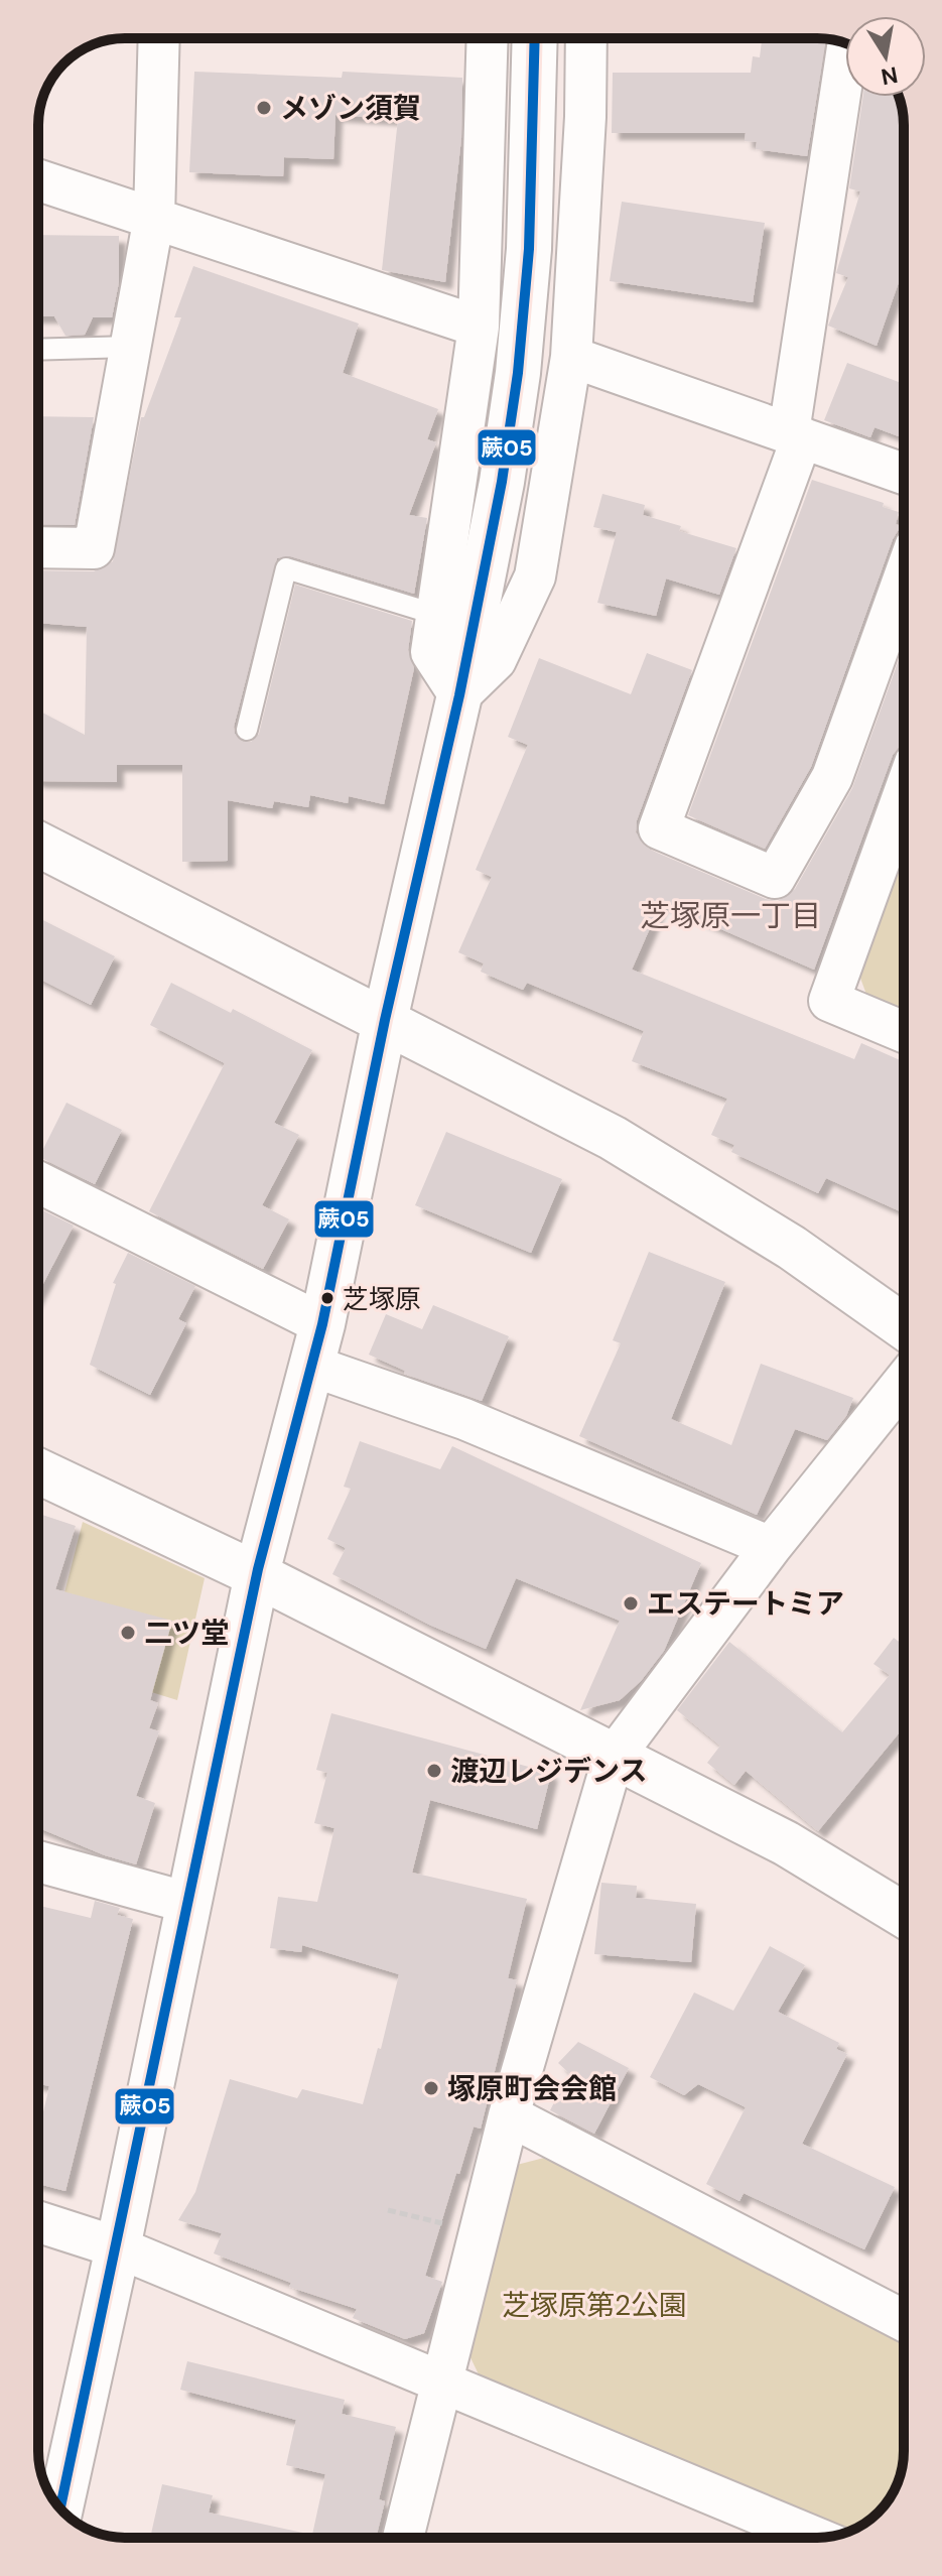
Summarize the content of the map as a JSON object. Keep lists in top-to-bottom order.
{
  "districts": ["芝塚原一丁目"],
  "parks": ["芝塚原第2公園"],
  "places": [
    "メゾン須賀",
    "芝塚原",
    "エステートミア",
    "二ツ堂",
    "渡辺レジデンス",
    "塚原町会会館"
  ],
  "lines": ["transit line 蕨05"],
  "north": "bottom"
}
